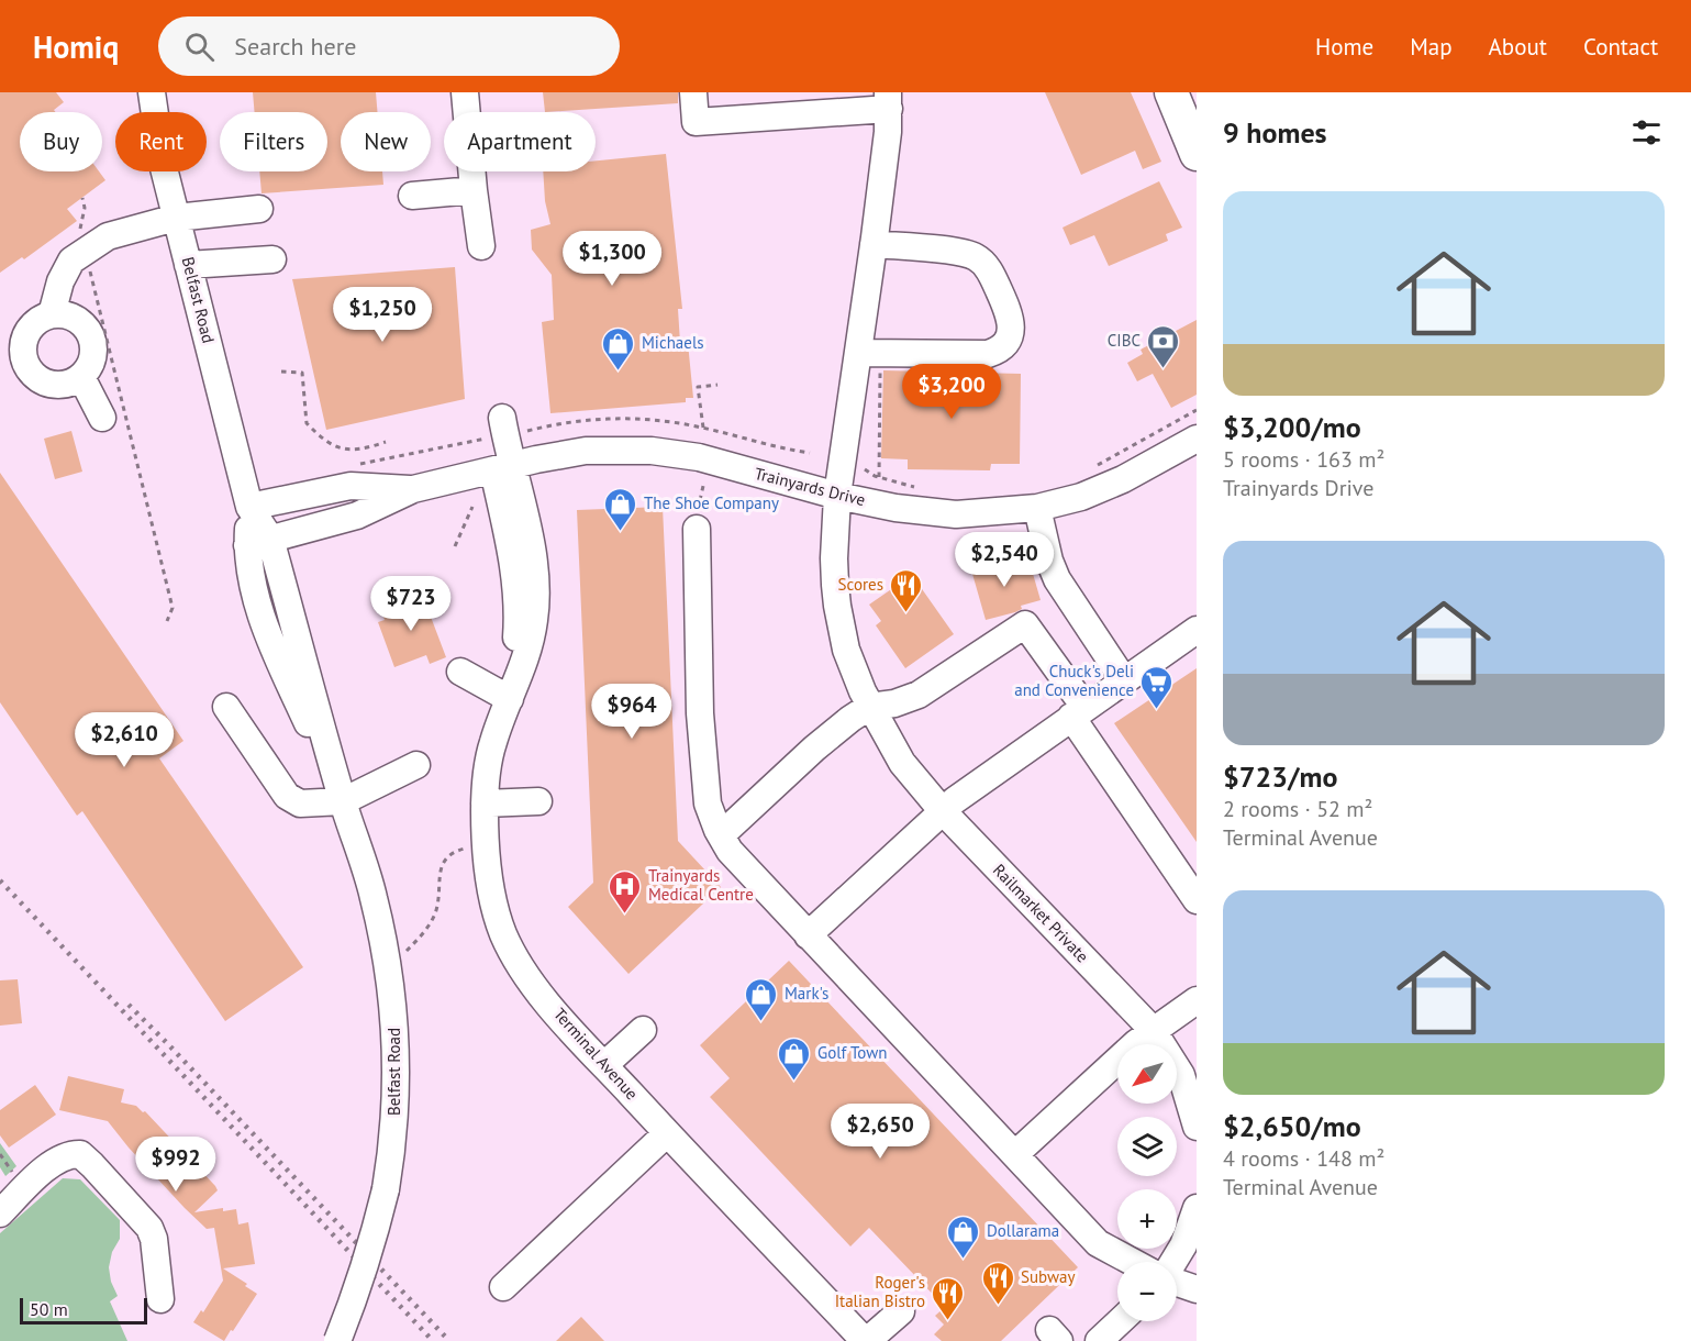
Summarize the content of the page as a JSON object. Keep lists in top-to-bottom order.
{
  "streets": {
    "street": [
      "Belfast Road",
      "Trainyards Drive",
      "Railmarket Private",
      "Terminal Avenue"
    ]
  },
  "crossings": [
    ["Belfast Road", "Trainyards Drive"],
    ["Trainyards Drive", "Railmarket Private"],
    ["Trainyards Drive", "Terminal Avenue"]
  ],
  "places": {
    "bank": ["CIBC"],
    "shop": [
      "Michaels",
      "The Shoe Company",
      "Mark's",
      "Golf Town",
      "Dollarama"
    ],
    "restaurant": ["Scores", "Subway", "Roger's Italian Bistro"],
    "supermarket": ["Chuck's Deli and Convenience"],
    "hospital": ["Trainyards Medical Centre"]
  },
  "scale_bar": "50 m",
  "north": "bottom left",
  "page": {
    "header": "Homiq",
    "search": "Search here",
    "nav": [
      "Home",
      "Map",
      "About",
      "Contact"
    ],
    "heading": "9 homes",
    "chip": [
      "Buy",
      "Rent",
      "Filters",
      "New",
      "Apartment"
    ],
    "list": [
      {
        "name": "$3,200/mo",
        "note": "5 rooms · 163 m² · Trainyards Drive"
      },
      {
        "name": "$723/mo",
        "note": "2 rooms · 52 m² · Terminal Avenue"
      },
      {
        "name": "$2,650/mo",
        "note": "4 rooms · 148 m² · Terminal Avenue"
      }
    ],
    "price": [
      "$1,300",
      "$1,250",
      "$3,200",
      "$2,540",
      "$723",
      "$964",
      "$2,610",
      "$2,650",
      "$992"
    ],
    "map_buttons": ["+", "−"],
    "scale": "50 m"
  }
}
